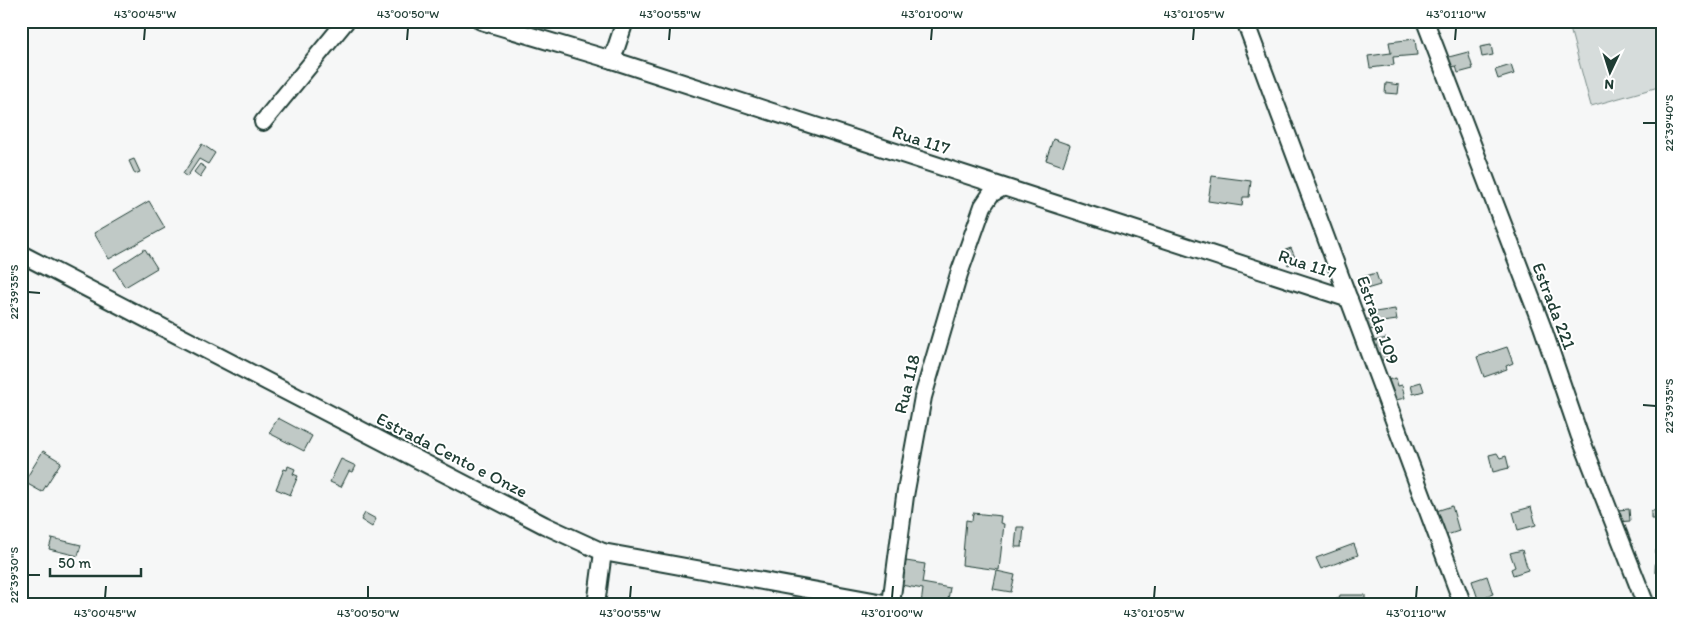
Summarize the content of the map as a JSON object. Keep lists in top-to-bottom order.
{
  "streets": {
    "street": [
      "Rua 117",
      "Estrada 221",
      "Estrada 109",
      "Rua 118",
      "Estrada Cento e Onze"
    ]
  },
  "crossings": [
    ["Rua 117", "Estrada 109"],
    ["Rua 117", "Rua 118"],
    ["Rua 118", "Estrada Cento e Onze"]
  ],
  "scale_bar": "50 m",
  "north": "bottom",
  "coordinates": [
    "43°00'45\"W",
    "43°00'50\"W",
    "43°00'55\"W",
    "43°01'00\"W",
    "43°01'05\"W",
    "43°01'10\"W",
    "22°39'40\"S",
    "22°39'35\"S",
    "22°39'30\"S"
  ]
}
